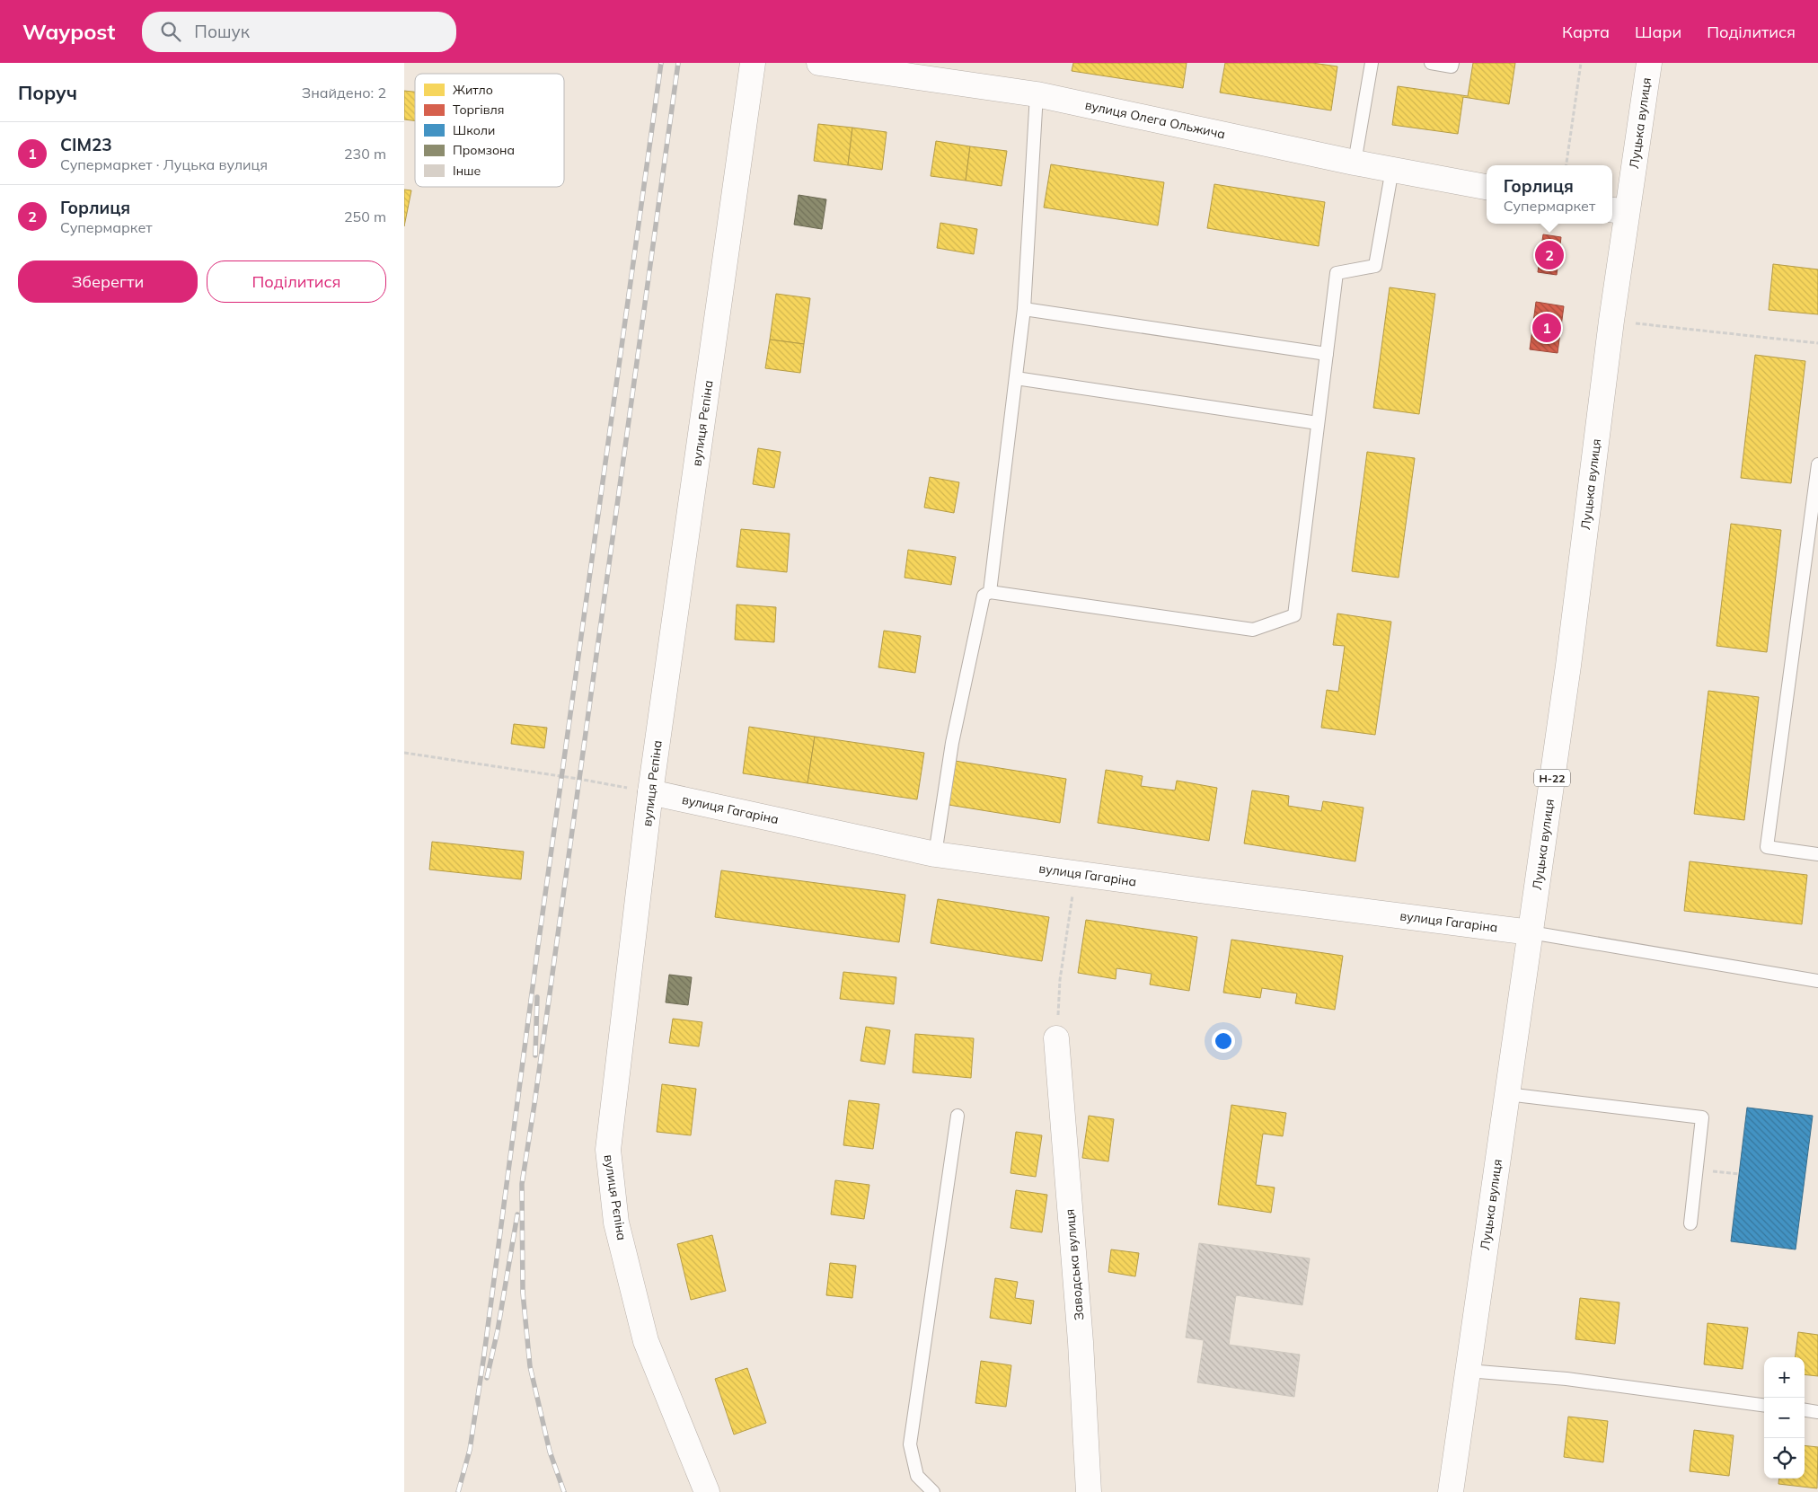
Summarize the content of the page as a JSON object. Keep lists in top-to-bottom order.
{
  "streets": {
    "street": [
      "вулиця Олега Ольжича",
      "Луцька вулиця",
      "вулиця Рєпіна",
      "Н-22",
      "вулиця Гагаріна",
      "Заводська вулиця"
    ]
  },
  "crossings": [
    ["Луцька вулиця", "вулиця Гагаріна"],
    ["вулиця Рєпіна", "вулиця Гагаріна"]
  ],
  "legend": [
    "Житло",
    "Торгівля",
    "Школи",
    "Промзона",
    "Інше"
  ],
  "page": {
    "header": "Waypost",
    "search": "Пошук",
    "nav": ["Карта", "Шари", "Поділитися"],
    "heading": ["Поруч", "Знайдено: 2"],
    "list": [
      {
        "mark": "1",
        "name": "СІМ23",
        "note": "Супермаркет · Луцька вулиця",
        "value": "230 m"
      },
      {
        "mark": "2",
        "name": "Горлиця",
        "note": "Супермаркет",
        "value": "250 m"
      }
    ],
    "popup": ["Горлиця", "Супермаркет"],
    "pins": ["2", "1"],
    "buttons": ["Зберегти", "Поділитися"],
    "map_buttons": ["+", "−"]
  }
}
